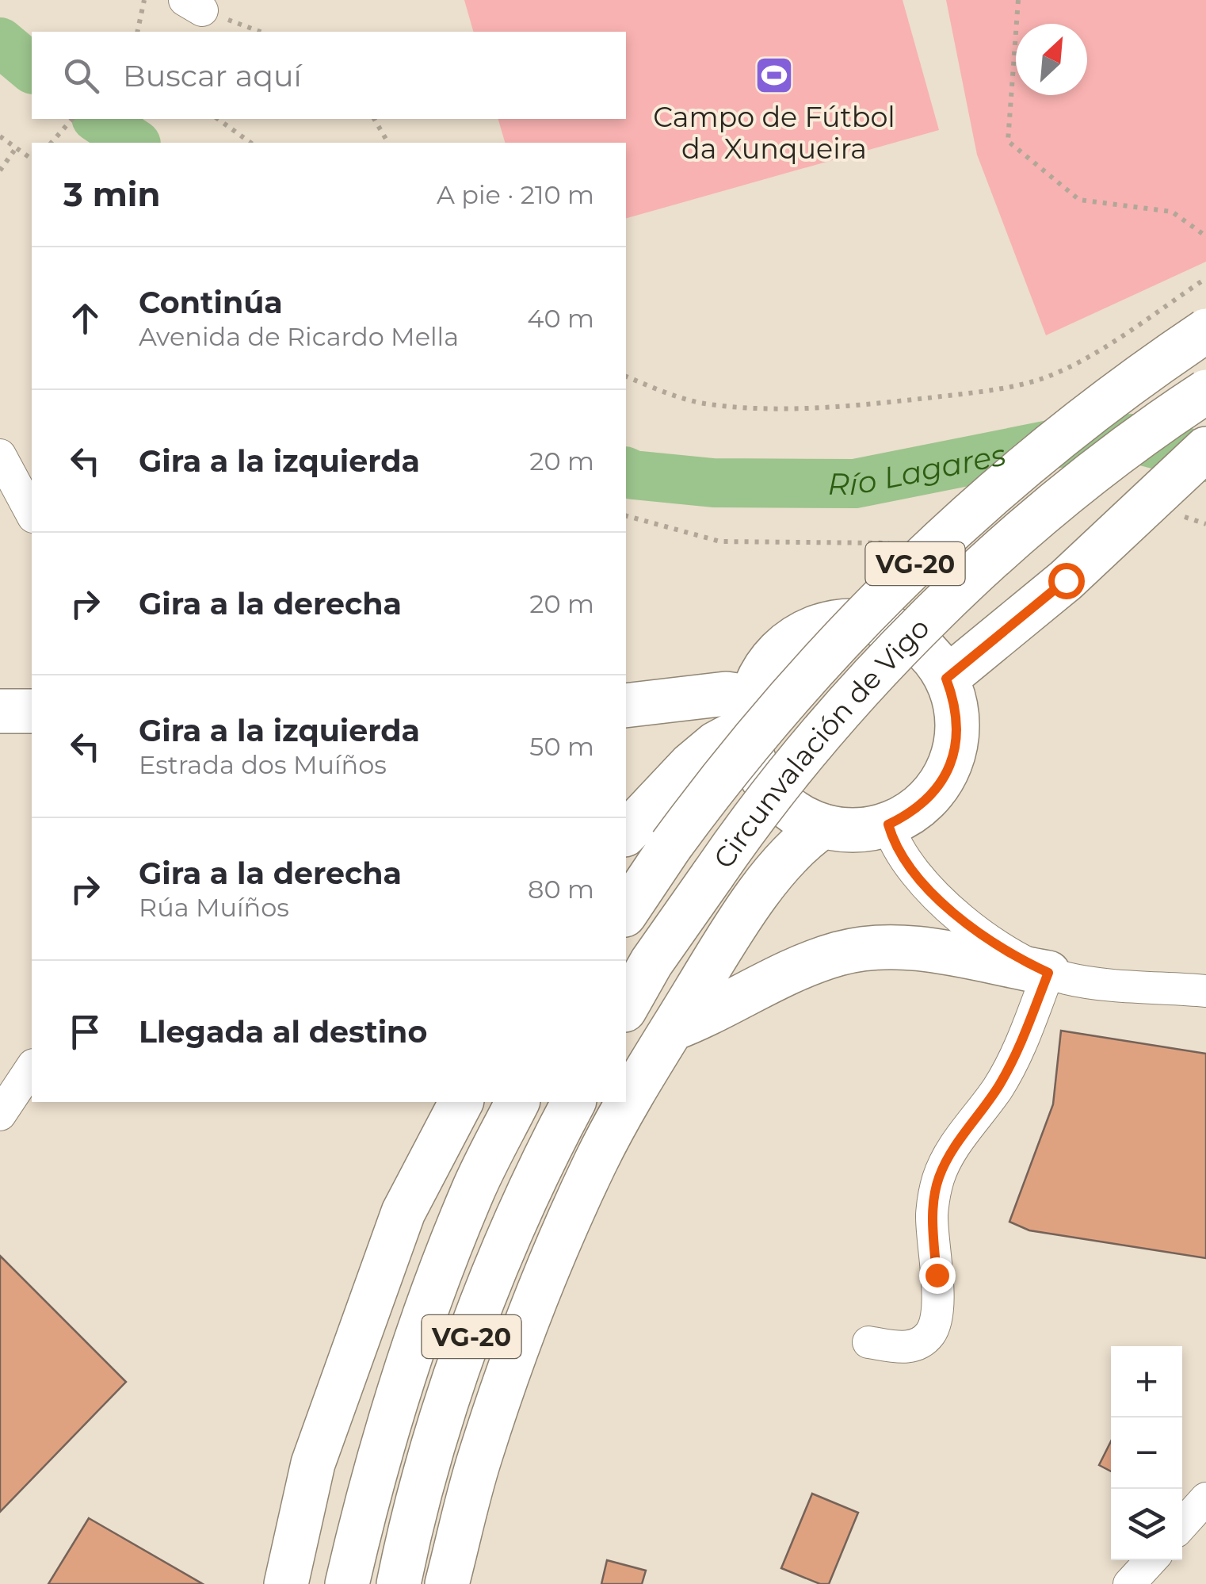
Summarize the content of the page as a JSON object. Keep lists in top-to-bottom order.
{
  "streets": {
    "main road": ["VG-20", "Circunvalación de Vigo"]
  },
  "water": ["Río Lagares"],
  "places": {
    "sports": ["Campo de Fútbol da Xunqueira"]
  },
  "north": "top right",
  "page": {
    "search": "Buscar aquí",
    "heading": ["3 min", "A pie · 210 m"],
    "list": [
      ["Continúa", "Avenida de Ricardo Mella", "40 m"],
      ["Gira a la izquierda", "20 m"],
      ["Gira a la derecha", "20 m"],
      ["Gira a la izquierda", "Estrada dos Muíños", "50 m"],
      ["Gira a la derecha", "Rúa Muíños", "80 m"],
      "Llegada al destino"
    ],
    "map_buttons": ["+", "−"]
  }
}
